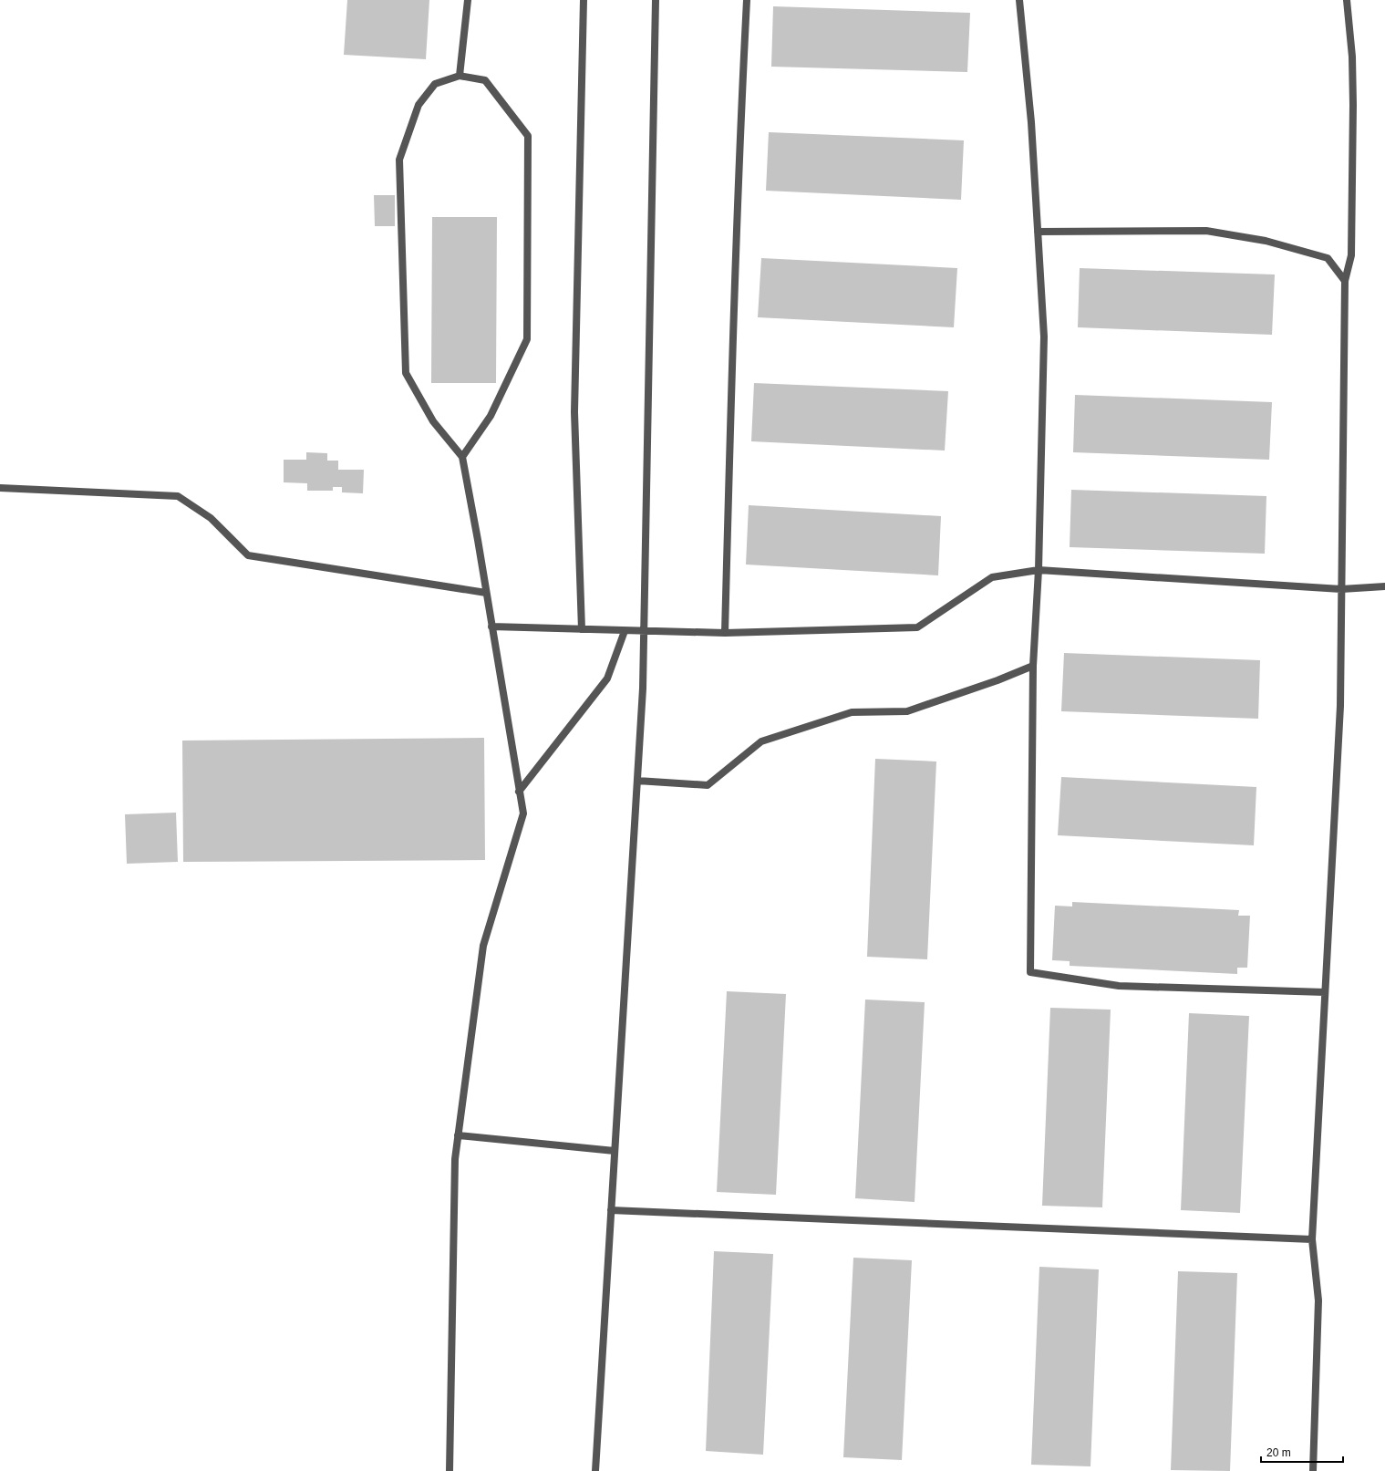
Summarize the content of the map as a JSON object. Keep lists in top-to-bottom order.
{
  "scale_bar": "20 m"
}
